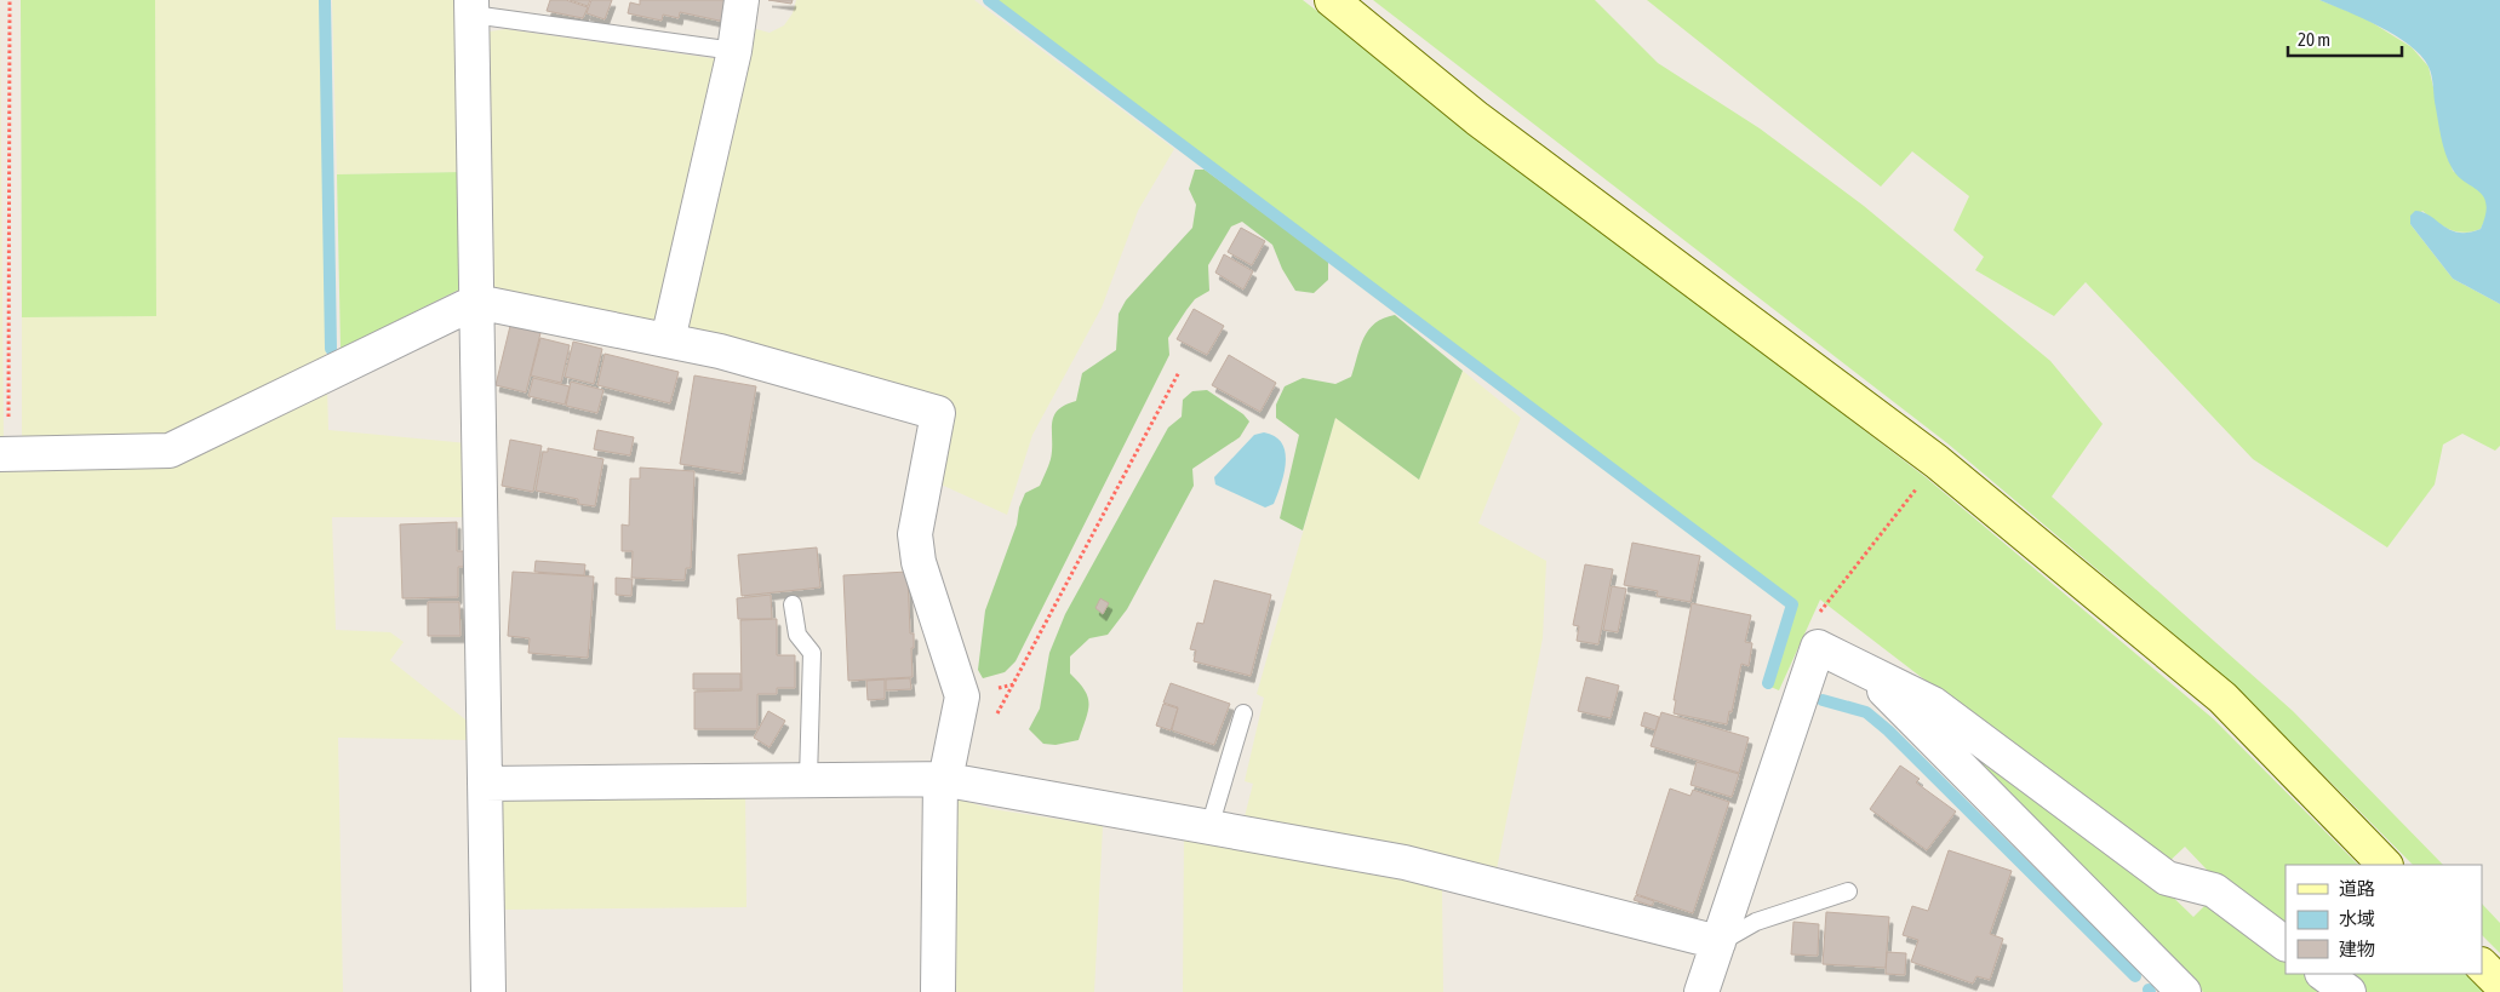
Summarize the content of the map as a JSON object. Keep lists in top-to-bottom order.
{
  "legend": ["道路", "水域", "建物"],
  "scale_bar": "20 m"
}
